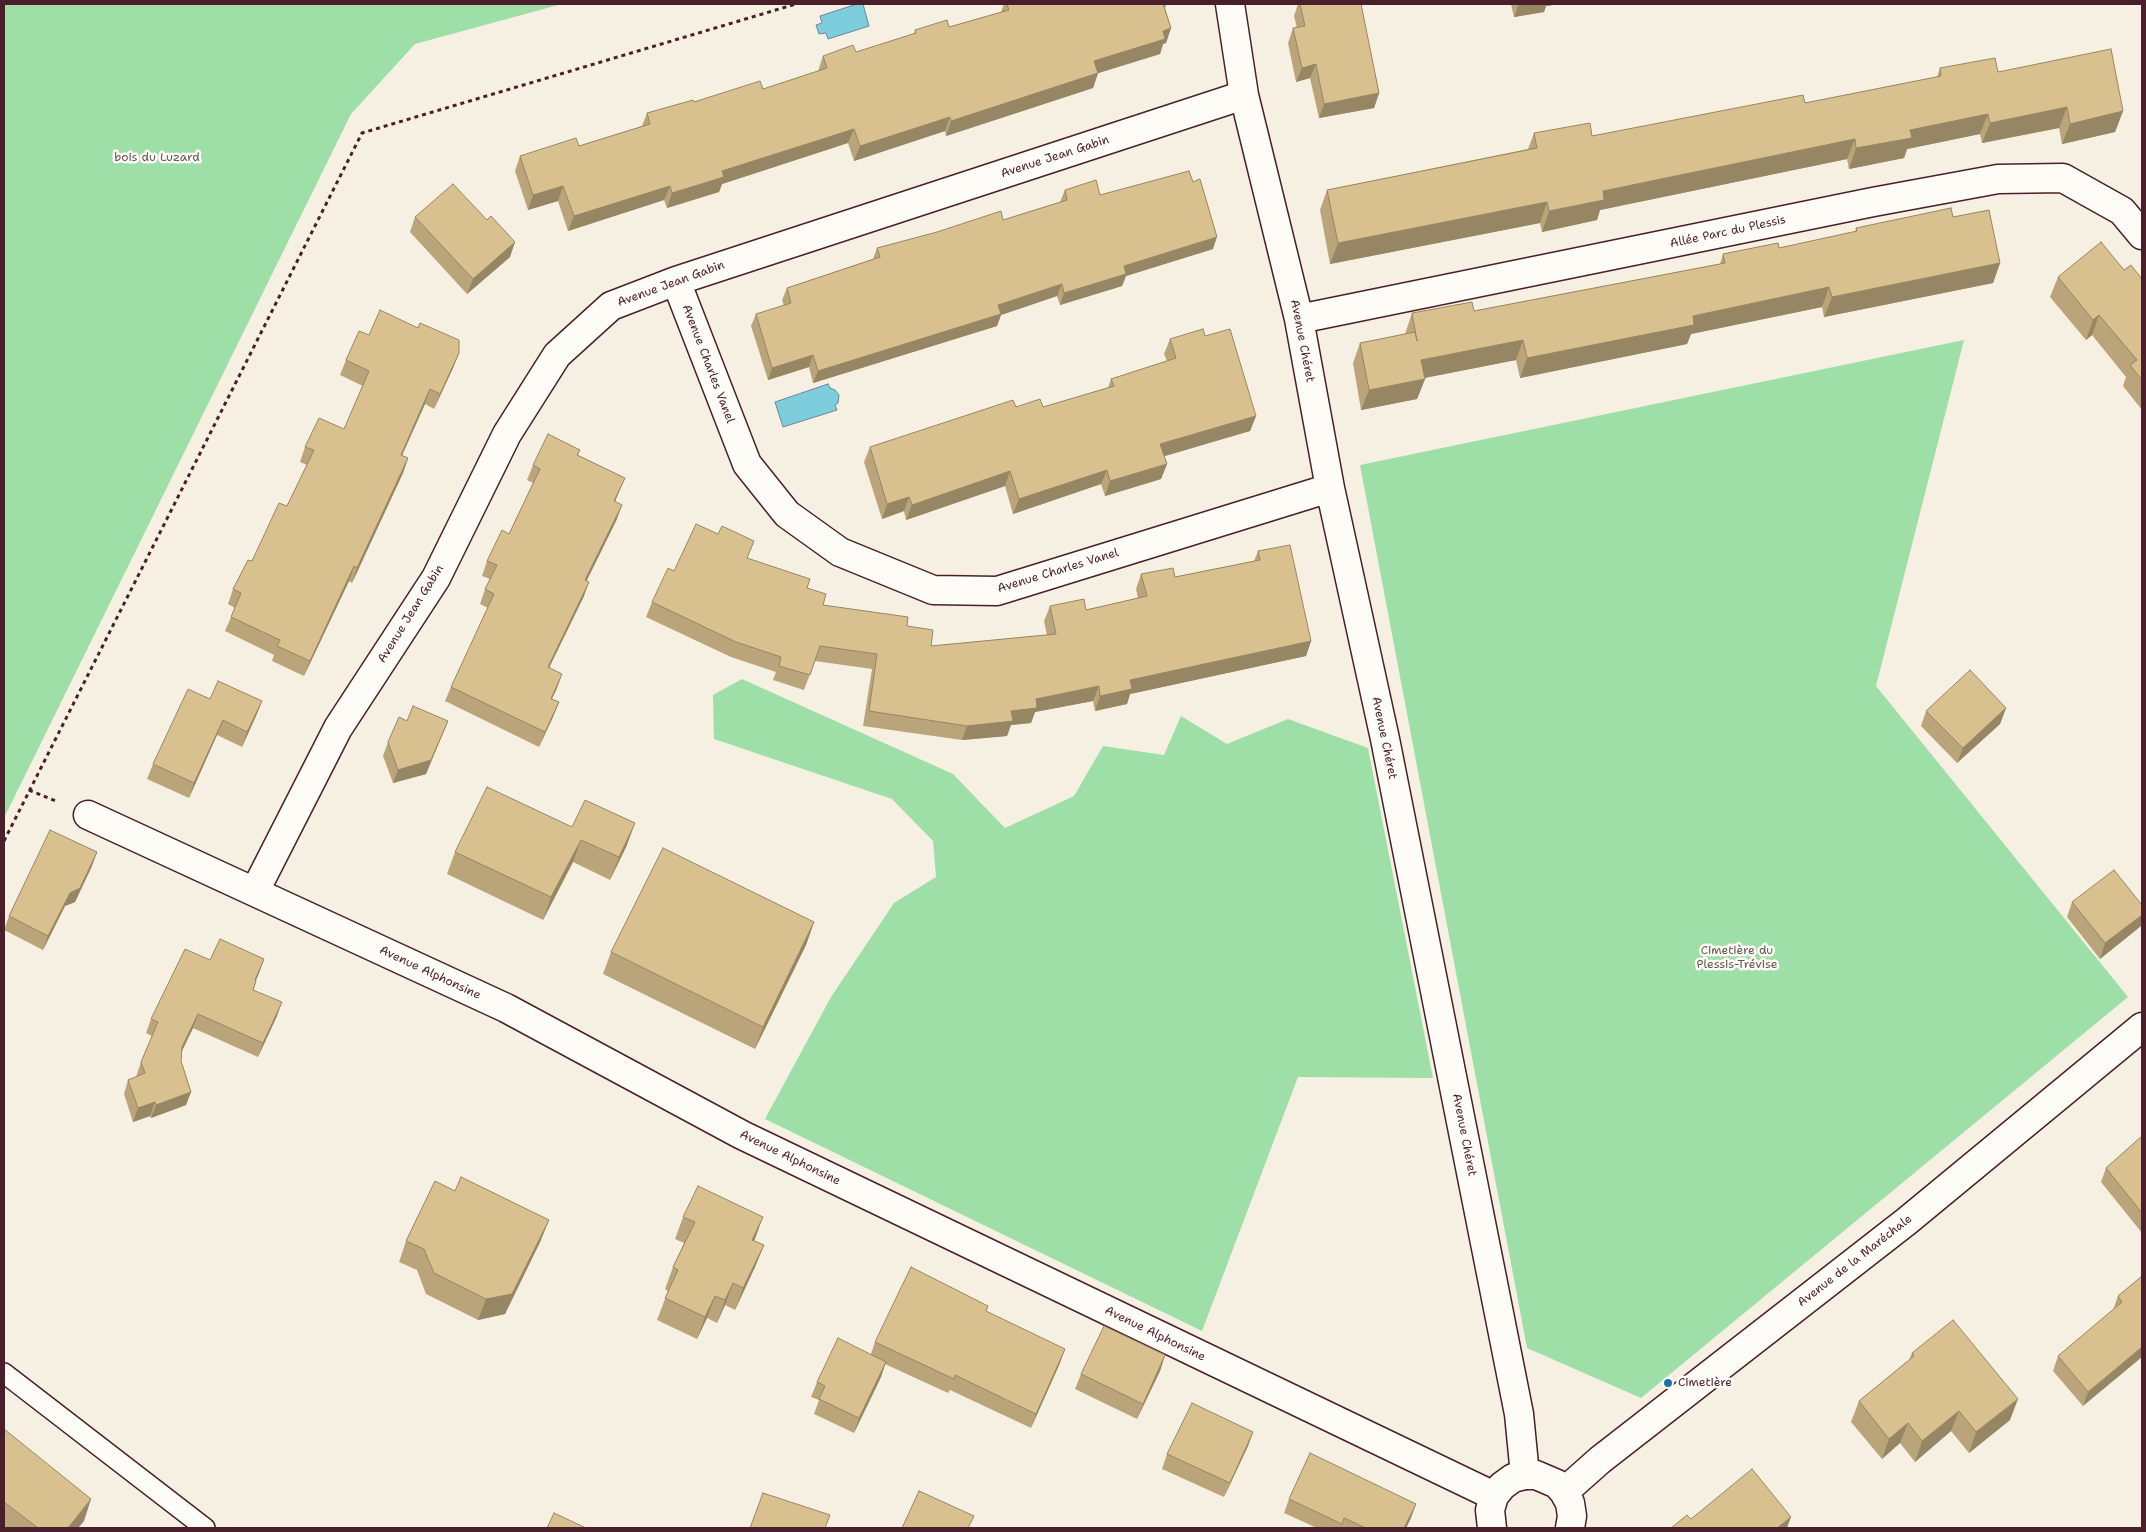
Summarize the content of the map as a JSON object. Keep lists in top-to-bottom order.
{
  "streets": {
    "street": [
      "Avenue Jean Gabin",
      "Allée Parc du Plessis",
      "Avenue Chéret",
      "Avenue Charles Vanel",
      "Avenue Alphonsine",
      "Avenue de la Maréchale"
    ]
  },
  "crossings": [
    ["Avenue Jean Gabin", "Avenue Chéret"],
    ["Avenue Jean Gabin", "Avenue Charles Vanel"],
    ["Avenue Jean Gabin", "Avenue Alphonsine"],
    ["Allée Parc du Plessis", "Avenue Chéret"],
    ["Avenue Chéret", "Avenue Charles Vanel"]
  ],
  "parks": ["bois du Luzard", "Cimetière du Plessis-Trévise"],
  "places": ["Cimetière"]
}
